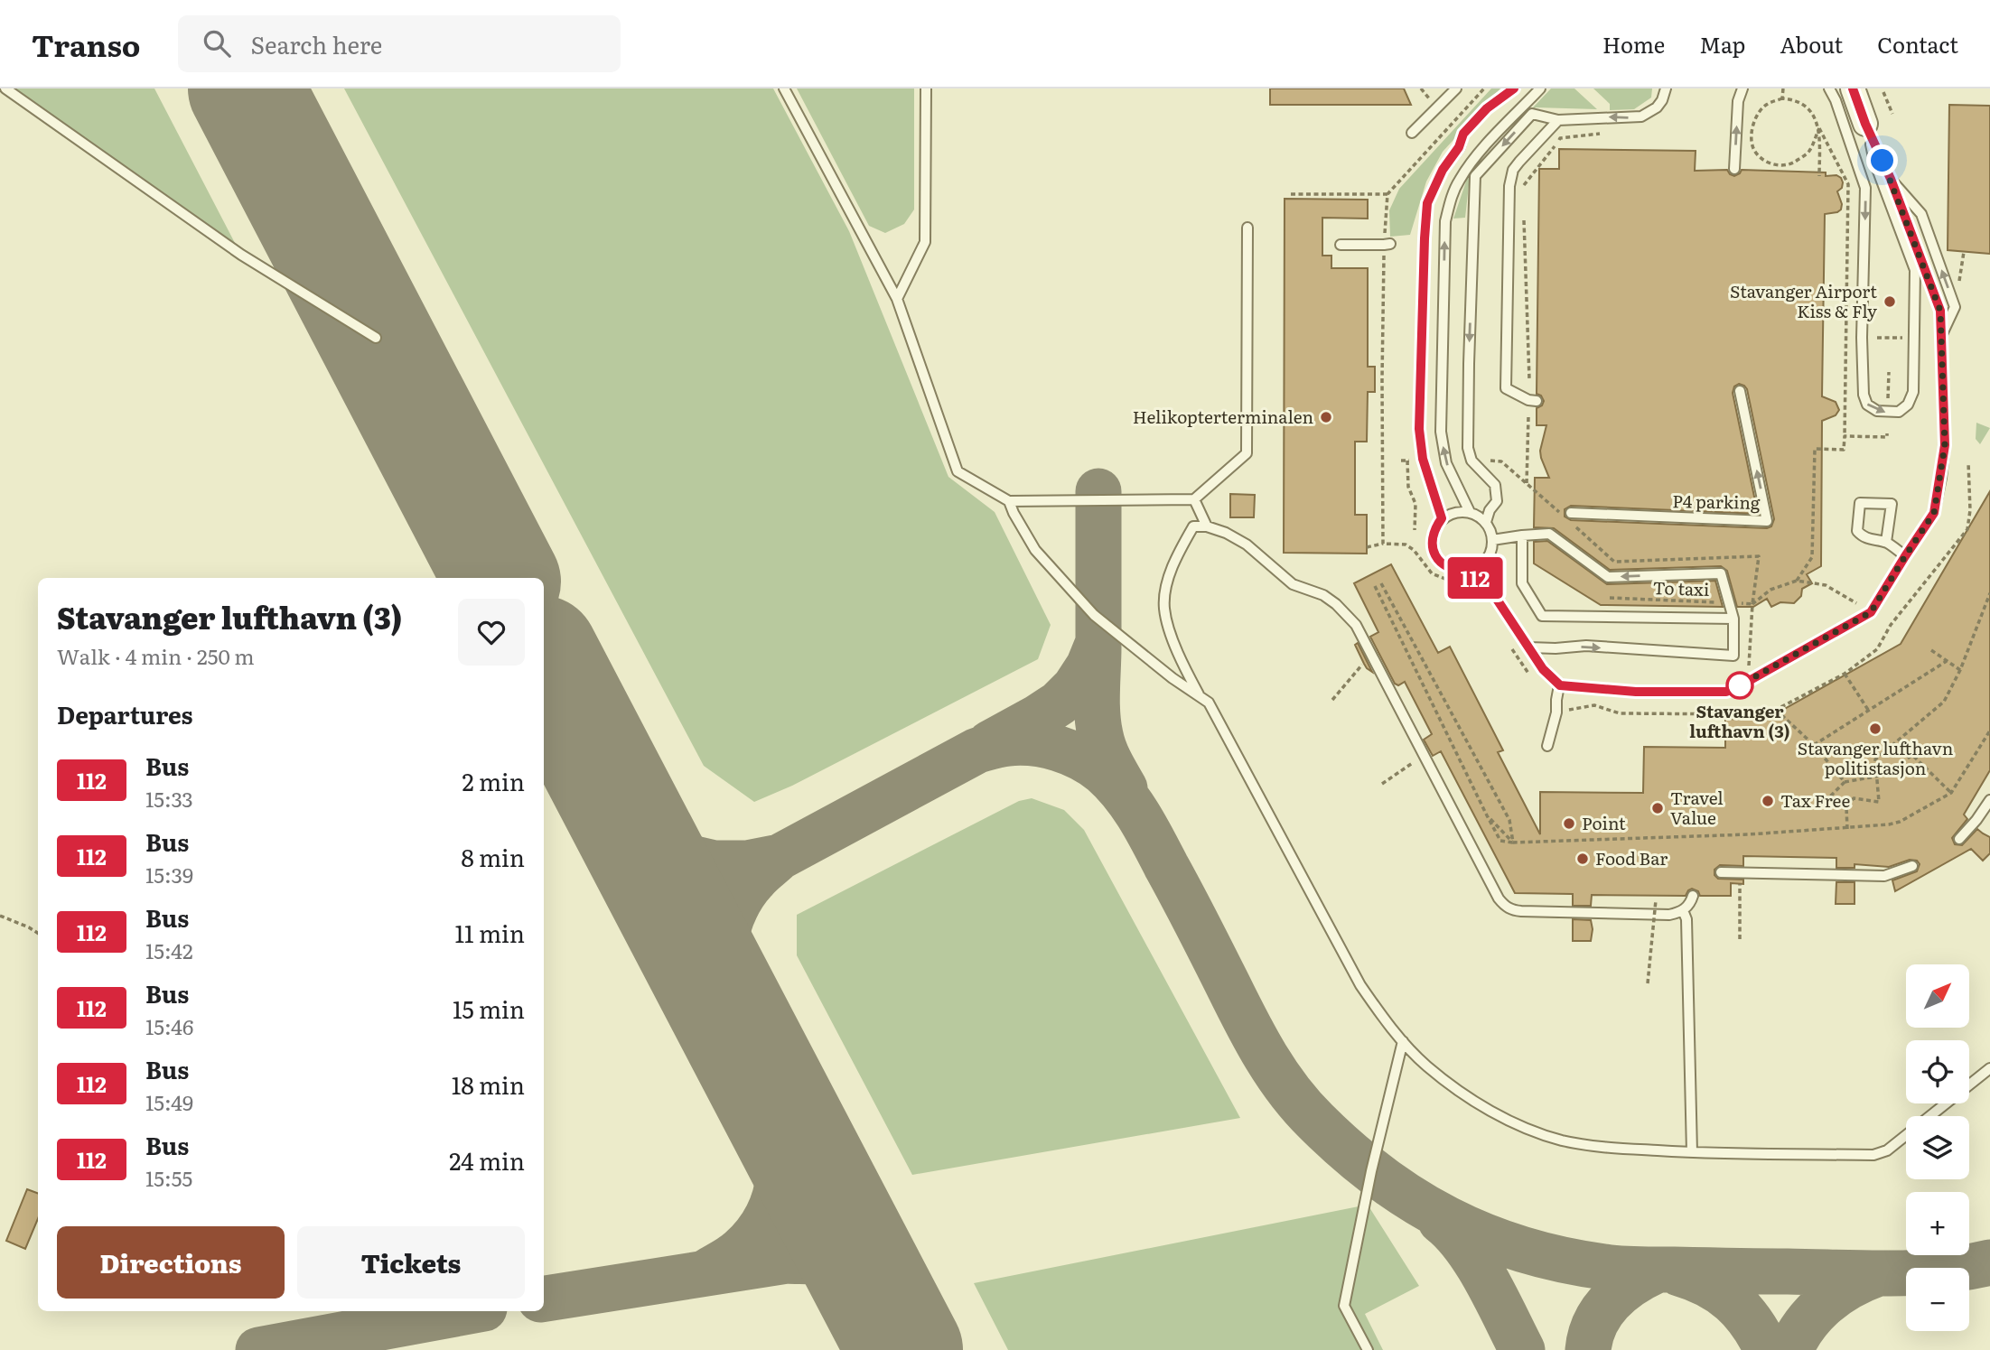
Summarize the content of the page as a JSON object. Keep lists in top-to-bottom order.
{
  "streets": {
    "lane": ["P4 parking"],
    "path": ["To taxi"]
  },
  "places": [
    "Stavanger Airport Kiss & Fly",
    "Helikopterterminalen",
    "Stavanger lufthavn (3)",
    "Stavanger lufthavn politistasjon",
    "Tax Free",
    "Travel Value",
    "Point",
    "Food Bar"
  ],
  "lines": ["bus line 112"],
  "north": "top right",
  "page": {
    "header": "Transo",
    "search": "Search here",
    "nav": [
      "Home",
      "Map",
      "About",
      "Contact"
    ],
    "on_map": "112",
    "heading": [
      ["Stavanger lufthavn (3)", "Walk · 4 min · 250 m"],
      "Departures"
    ],
    "list": [
      {
        "mark": "112",
        "name": "Bus",
        "note": "15:33",
        "value": "2 min"
      },
      {
        "mark": "112",
        "name": "Bus",
        "note": "15:39",
        "value": "8 min"
      },
      {
        "mark": "112",
        "name": "Bus",
        "note": "15:42",
        "value": "11 min"
      },
      {
        "mark": "112",
        "name": "Bus",
        "note": "15:46",
        "value": "15 min"
      },
      {
        "mark": "112",
        "name": "Bus",
        "note": "15:49",
        "value": "18 min"
      },
      {
        "mark": "112",
        "name": "Bus",
        "note": "15:55",
        "value": "24 min"
      }
    ],
    "map_buttons": ["+", "−"],
    "buttons": ["Directions", "Tickets"]
  }
}
